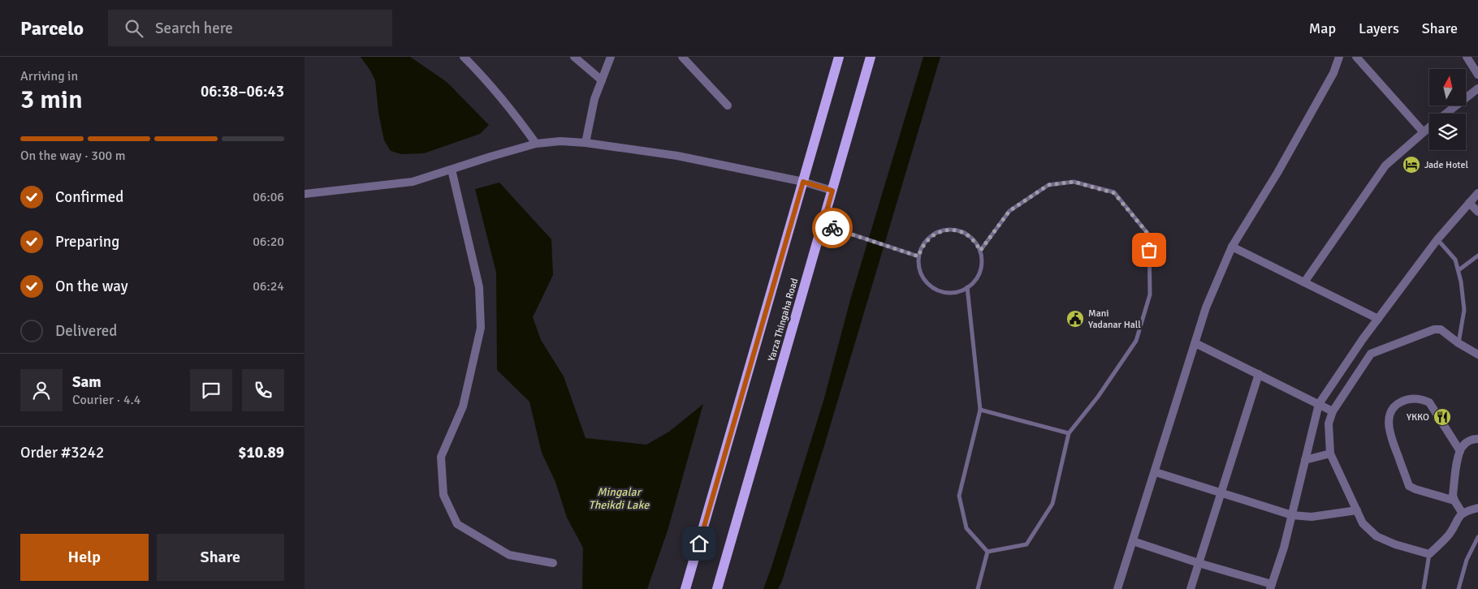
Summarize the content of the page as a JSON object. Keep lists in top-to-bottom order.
{
  "streets": {
    "main road": ["Yarza Thingaha Road"]
  },
  "water": ["Mingalar Theikdi Lake"],
  "places": {
    "hotel": ["Jade Hotel"],
    "public building": ["Mani Yadanar Hall"],
    "restaurant": ["YKKO"]
  },
  "north": "top",
  "page": {
    "header": "Parcelo",
    "search": "Search here",
    "nav": ["Map", "Layers", "Share"],
    "heading": ["3 min", "Arriving in", "06:38–06:43"],
    "panel": [
      "Sam",
      "Courier · 4.4",
      "Order #3242",
      "$10.89"
    ],
    "bar": "On the way · 300 m",
    "list": [
      ["Confirmed", "06:06"],
      ["Preparing", "06:20"],
      ["On the way", "06:24"],
      "Delivered"
    ],
    "buttons": ["Help", "Share"]
  }
}
